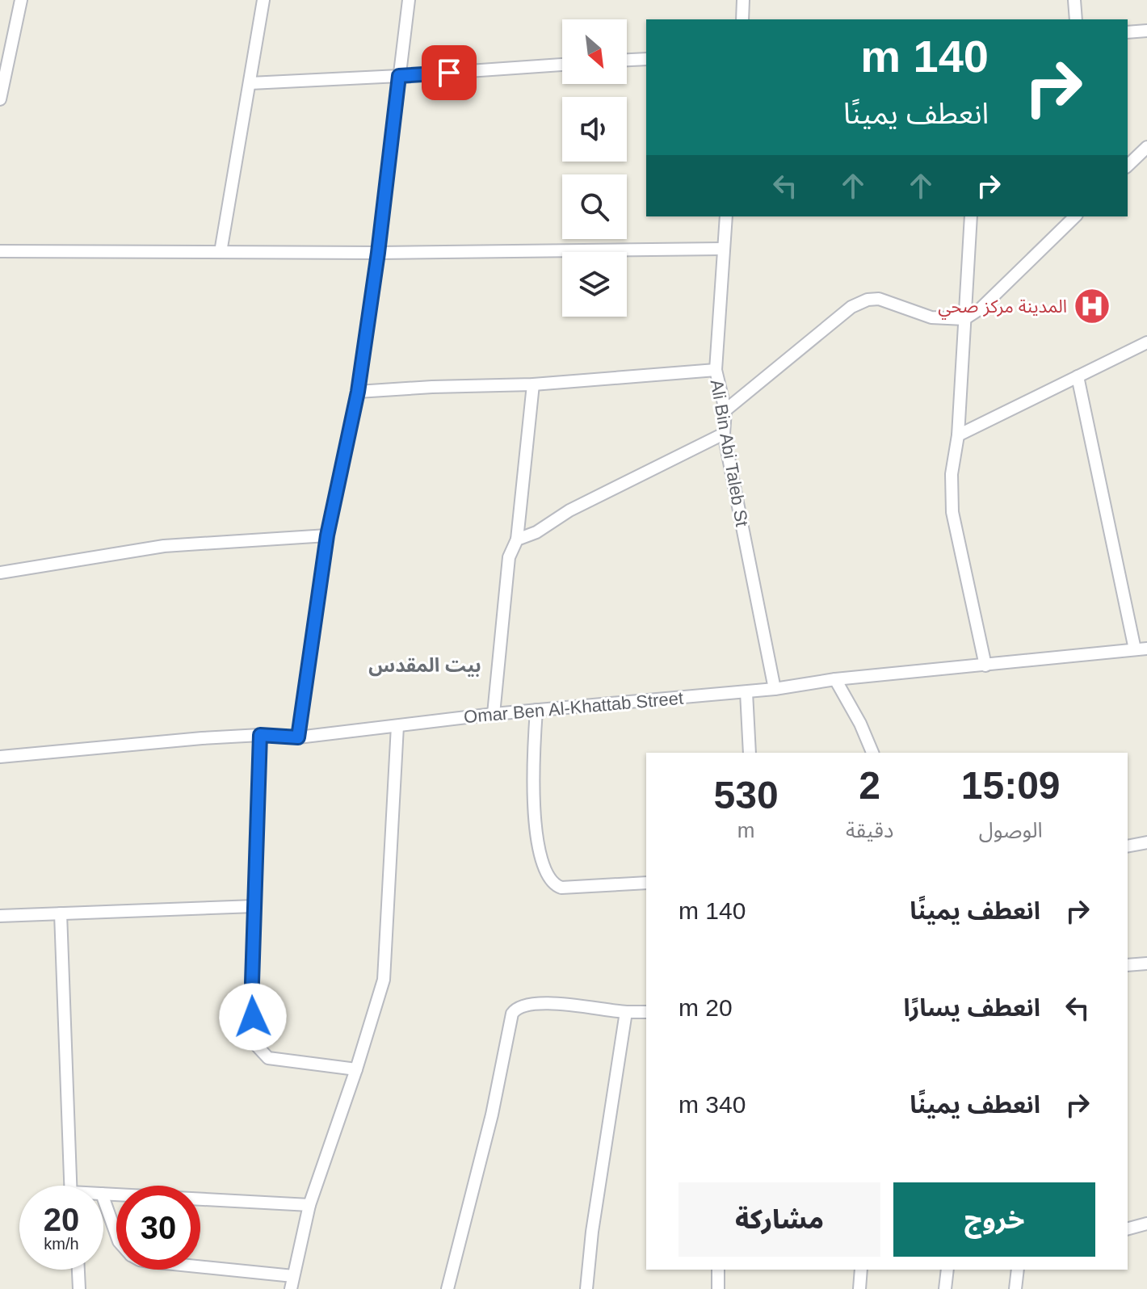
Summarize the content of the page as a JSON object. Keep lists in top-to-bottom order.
{
  "streets": {
    "street": ["Ali Bin Abi Taleb St", "Omar Ben Al-Khattab Street"]
  },
  "crossings": [
    ["Ali Bin Abi Taleb St", "Omar Ben Al-Khattab Street"]
  ],
  "districts": ["بيت المقدس"],
  "places": {
    "hospital": ["المدينة مركز صحي"]
  },
  "north": "bottom right",
  "page": {
    "turn": ["140 m", "انعطف يمينًا"],
    "eta": [
      "15:09",
      "الوصول",
      "2",
      "دقيقة",
      "530",
      "m"
    ],
    "list": [
      {
        "name": "انعطف يمينًا",
        "value": "140 m"
      },
      {
        "name": "انعطف يسارًا",
        "value": "20 m"
      },
      {
        "name": "انعطف يمينًا",
        "value": "340 m"
      }
    ],
    "buttons": ["خروج", "مشاركة"],
    "speed": "20 km/h",
    "limit": "30"
  }
}
